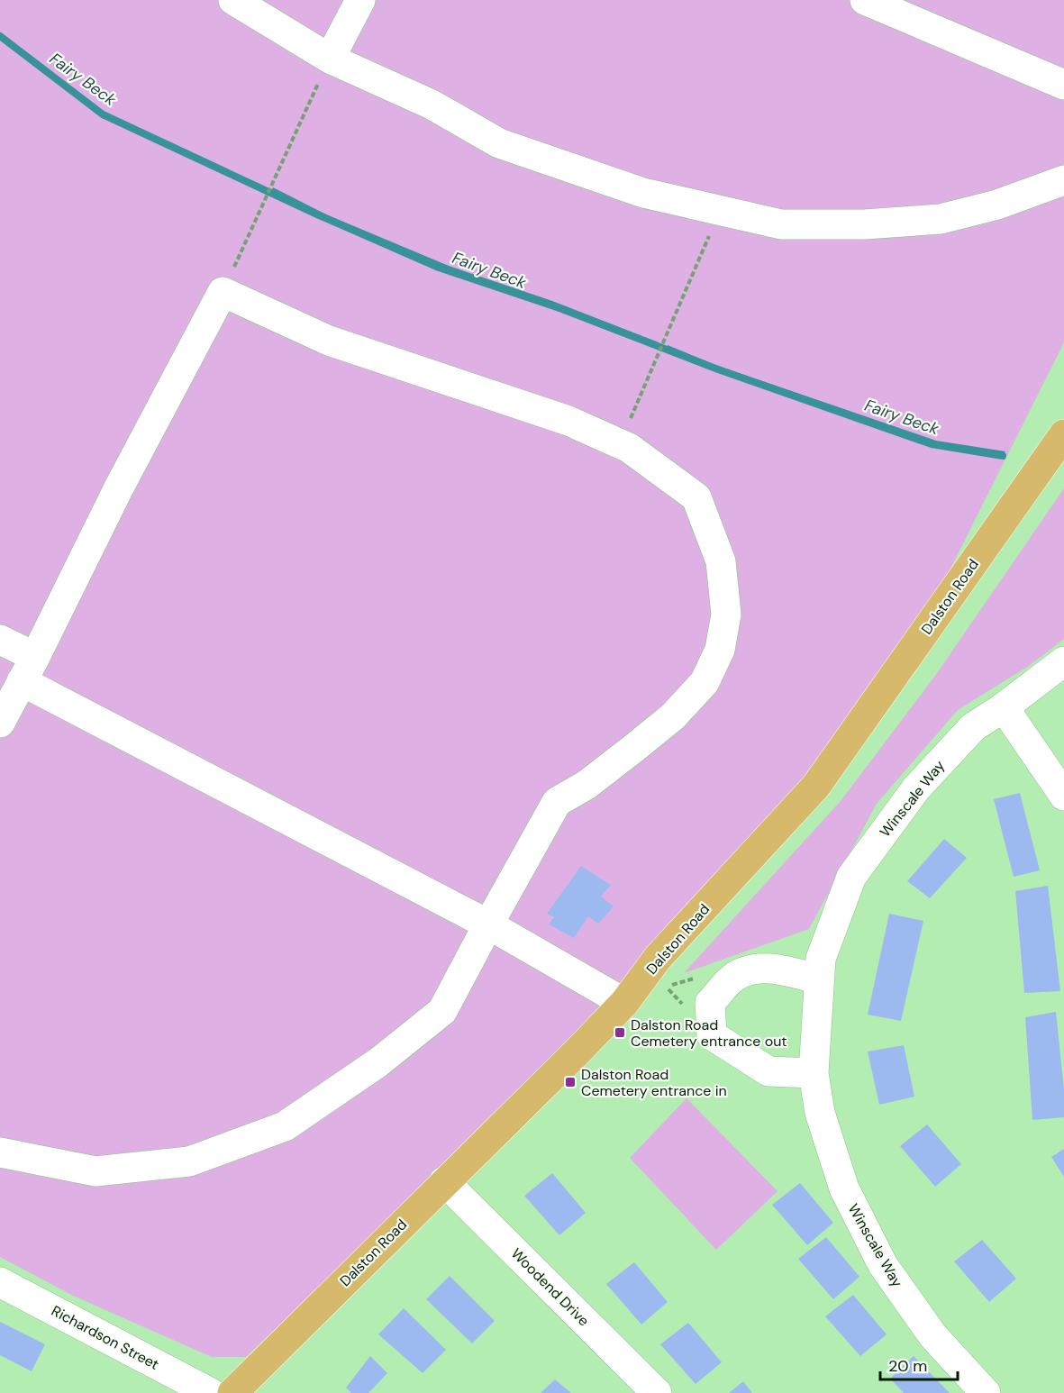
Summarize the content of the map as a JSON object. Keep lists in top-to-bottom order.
{
  "streets": {
    "main road": ["Dalston Road"],
    "street": ["Winscale Way", "Woodend Drive", "Richardson Street"]
  },
  "crossings": [
    ["Dalston Road", "Woodend Drive"]
  ],
  "water": ["Fairy Beck"],
  "places": {
    "transit": ["Dalston Road Cemetery entrance out", "Dalston Road Cemetery entrance in"]
  },
  "scale_bar": "20 m"
}
